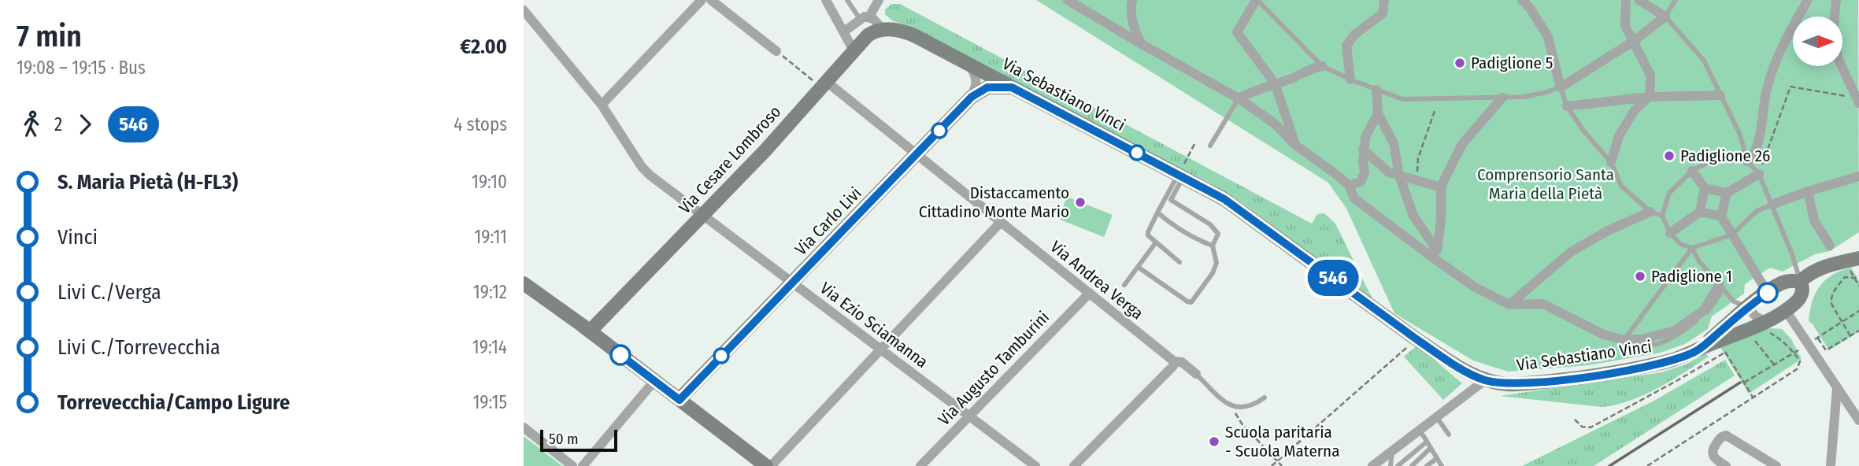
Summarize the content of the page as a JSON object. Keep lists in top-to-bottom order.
{
  "streets": {
    "street": [
      "Via Sebastiano Vinci",
      "Via Cesare Lombroso",
      "Via Carlo Livi",
      "Via Andrea Verga",
      "Via Ezio Sciamanna",
      "Via Augusto Tamburini"
    ]
  },
  "crossings": [
    ["Via Sebastiano Vinci", "Via Carlo Livi"],
    ["Via Cesare Lombroso", "Via Andrea Verga"],
    ["Via Cesare Lombroso", "Via Ezio Sciamanna"],
    ["Via Carlo Livi", "Via Andrea Verga"],
    ["Via Carlo Livi", "Via Ezio Sciamanna"],
    ["Via Andrea Verga", "Via Augusto Tamburini"],
    ["Via Ezio Sciamanna", "Via Augusto Tamburini"]
  ],
  "parks": ["Comprensorio Santa Maria della Pietà"],
  "places": [
    "Padiglione 5",
    "Padiglione 26",
    "Distaccamento Cittadino Monte Mario",
    "Padiglione 1",
    "Scuola paritaria - Scuola Materna"
  ],
  "lines": ["bus line 546"],
  "scale_bar": "50 m",
  "north": "right",
  "page": {
    "heading": ["7 min", "19:08 – 19:15 · Bus", "€2.00"],
    "on_map": "546",
    "legs": ["2", "546", "4 stops"],
    "list": [
      {
        "name": "S. Maria Pietà (H-FL3)",
        "value": "19:10"
      },
      {
        "name": "Vinci",
        "value": "19:11"
      },
      {
        "name": "Livi C./Verga",
        "value": "19:12"
      },
      {
        "name": "Livi C./Torrevecchia",
        "value": "19:14"
      },
      {
        "name": "Torrevecchia/Campo Ligure",
        "value": "19:15"
      }
    ],
    "scale": "50 m"
  }
}
